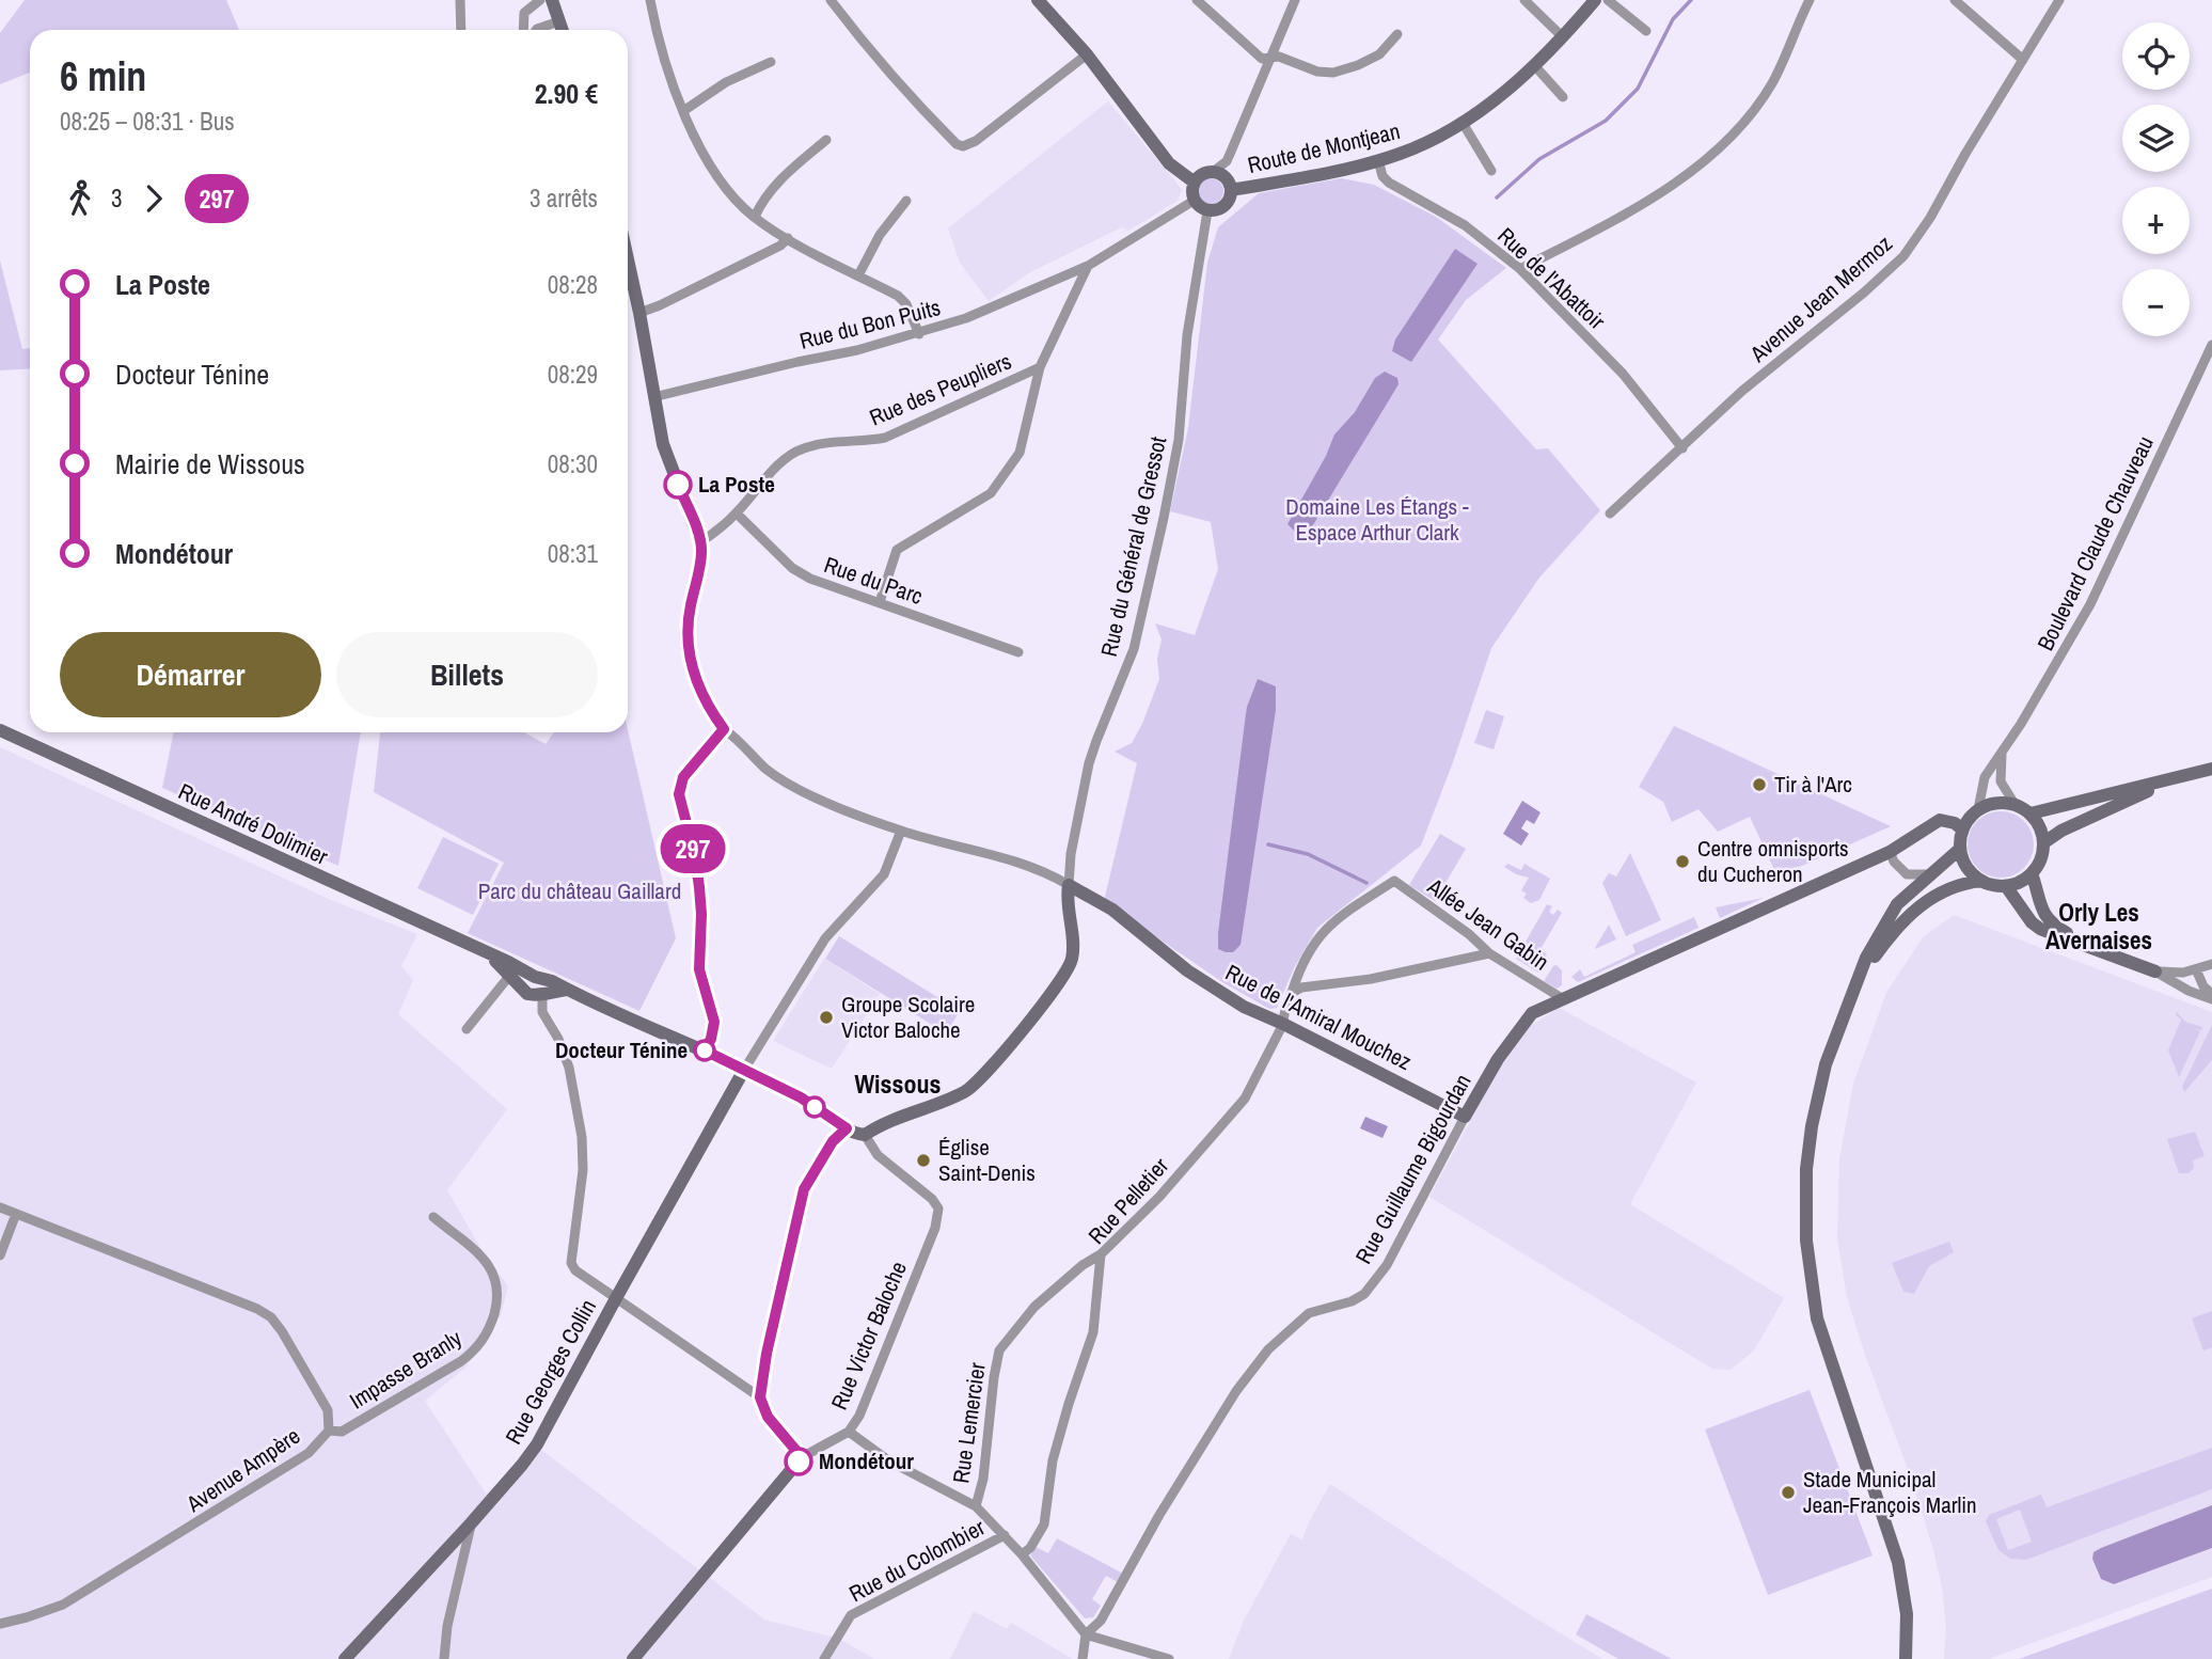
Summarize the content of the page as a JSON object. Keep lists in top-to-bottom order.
{
  "streets": {
    "street": [
      "Route de Montjean",
      "Rue de l'Abattoir",
      "Avenue Jean Mermoz",
      "Rue du Bon Puits",
      "Rue des Peupliers",
      "Boulevard Claude Chauveau",
      "Rue du Général de Gressot",
      "Rue du Parc",
      "Rue André Dolimier",
      "Allée Jean Gabin",
      "Rue de l'Amiral Mouchez",
      "Rue Guillaume Bigourdan",
      "Rue Pelletier",
      "Rue Victor Baloche",
      "Impasse Branly",
      "Rue Georges Collin",
      "Rue Lemercier",
      "Avenue Ampère",
      "Rue du Colombier"
    ]
  },
  "crossings": [
    ["Route de Montjean", "Rue de l'Abattoir"],
    ["Route de Montjean", "Rue du Général de Gressot"],
    ["Rue de l'Abattoir", "Avenue Jean Mermoz"],
    ["Rue du Bon Puits", "Rue des Peupliers"],
    ["Rue des Peupliers", "Rue du Parc"],
    ["Boulevard Claude Chauveau", "Rue Guillaume Bigourdan"],
    ["Rue du Général de Gressot", "Rue de l'Amiral Mouchez"],
    ["Rue André Dolimier", "Rue Victor Baloche"],
    ["Rue André Dolimier", "Rue Georges Collin"],
    ["Allée Jean Gabin", "Rue Guillaume Bigourdan"],
    ["Allée Jean Gabin", "Rue Pelletier"],
    ["Rue de l'Amiral Mouchez", "Rue Guillaume Bigourdan"],
    ["Rue de l'Amiral Mouchez", "Rue Pelletier"],
    ["Rue Pelletier", "Rue Lemercier"],
    ["Impasse Branly", "Avenue Ampère"]
  ],
  "districts": ["Orly Les Avernaises", "Wissous"],
  "parks": ["Domaine Les Étangs - Espace Arthur Clark", "Parc du château Gaillard"],
  "places": [
    "La Poste",
    "Tir à l'Arc",
    "Centre omnisports du Cucheron",
    "Groupe Scolaire Victor Baloche",
    "Docteur Ténine",
    "Église Saint-Denis",
    "Mondétour",
    "Stade Municipal Jean-François Marlin"
  ],
  "lines": ["bus line 297"],
  "page": {
    "on_map": "297",
    "map_buttons": ["+", "−"],
    "heading": ["6 min", "08:25 – 08:31 · Bus", "2.90 €"],
    "legs": ["3", "297", "3 arrêts"],
    "list": [
      {
        "name": "La Poste",
        "value": "08:28"
      },
      {
        "name": "Docteur Ténine",
        "value": "08:29"
      },
      {
        "name": "Mairie de Wissous",
        "value": "08:30"
      },
      {
        "name": "Mondétour",
        "value": "08:31"
      }
    ],
    "buttons": ["Démarrer", "Billets"]
  }
}
